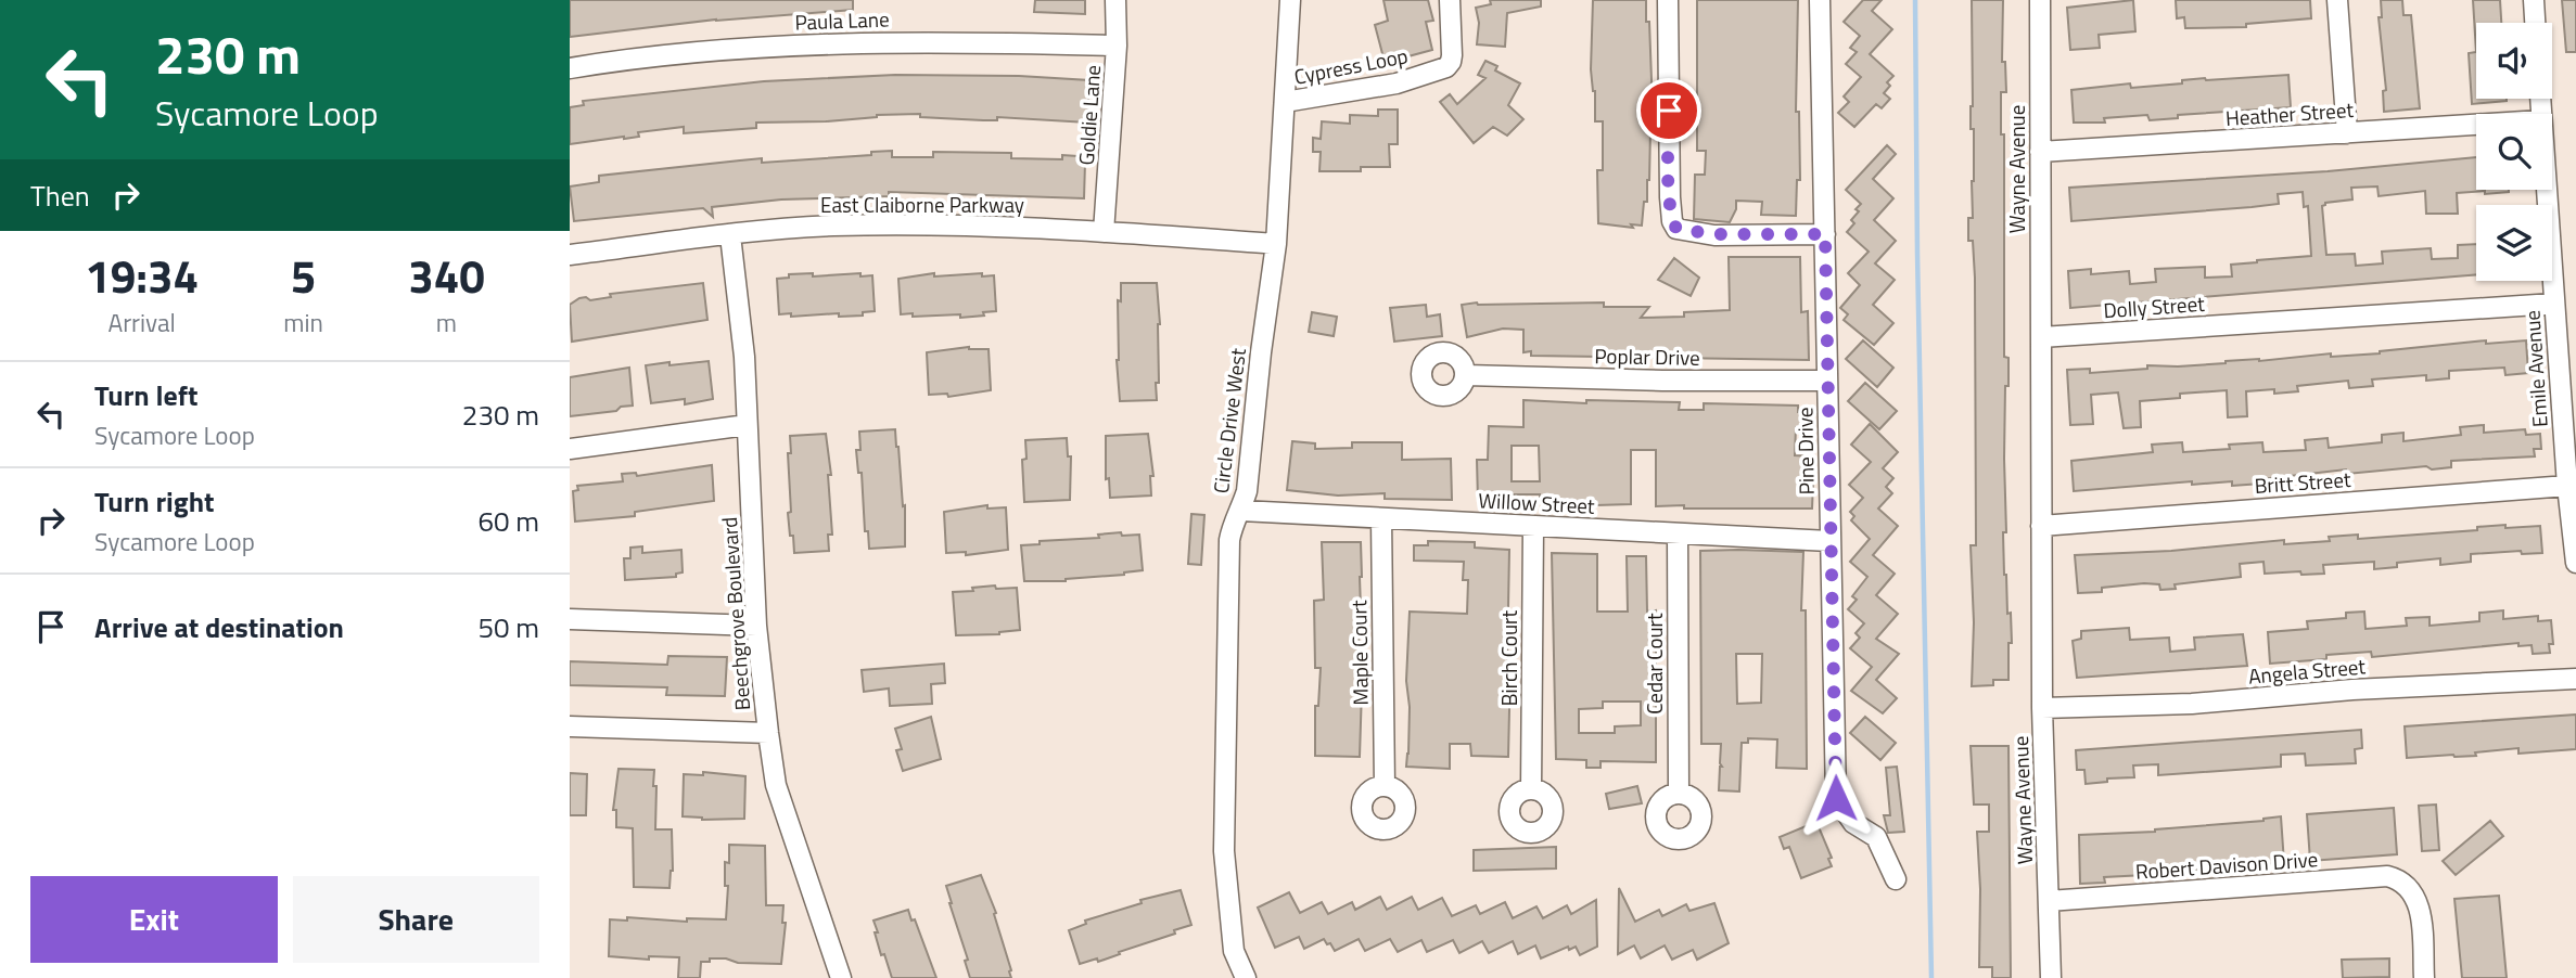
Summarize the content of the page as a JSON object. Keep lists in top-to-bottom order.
{
  "streets": {
    "street": [
      "Paula Lane",
      "Cypress Loop",
      "Heather Street",
      "Goldie Lane",
      "Wayne Avenue",
      "East Claiborne Parkway",
      "Dolly Street",
      "Poplar Drive",
      "Emile Avenue",
      "Circle Drive West",
      "Pine Drive",
      "Britt Street",
      "Willow Street",
      "Beechgrove Boulevard",
      "Maple Court",
      "Birch Court",
      "Cedar Court",
      "Angela Street",
      "Robert Davison Drive"
    ]
  },
  "crossings": [
    ["Paula Lane", "Goldie Lane"],
    ["Cypress Loop", "Circle Drive West"],
    ["Heather Street", "Wayne Avenue"],
    ["Goldie Lane", "East Claiborne Parkway"],
    ["Wayne Avenue", "Dolly Street"],
    ["Wayne Avenue", "Britt Street"],
    ["Wayne Avenue", "Angela Street"],
    ["Wayne Avenue", "Robert Davison Drive"],
    ["East Claiborne Parkway", "Circle Drive West"],
    ["East Claiborne Parkway", "Beechgrove Boulevard"],
    ["Dolly Street", "Emile Avenue"],
    ["Poplar Drive", "Pine Drive"],
    ["Emile Avenue", "Britt Street"],
    ["Circle Drive West", "Willow Street"],
    ["Pine Drive", "Willow Street"],
    ["Willow Street", "Maple Court"],
    ["Willow Street", "Birch Court"],
    ["Willow Street", "Cedar Court"]
  ],
  "page": {
    "turn": ["230 m", "Sycamore Loop"],
    "then": "Then",
    "eta": [
      "19:34",
      "Arrival",
      "5",
      "min",
      "340",
      "m"
    ],
    "list": [
      {
        "name": "Turn left",
        "note": "Sycamore Loop",
        "value": "230 m"
      },
      {
        "name": "Turn right",
        "note": "Sycamore Loop",
        "value": "60 m"
      },
      {
        "name": "Arrive at destination",
        "value": "50 m"
      }
    ],
    "buttons": ["Exit", "Share"]
  }
}
